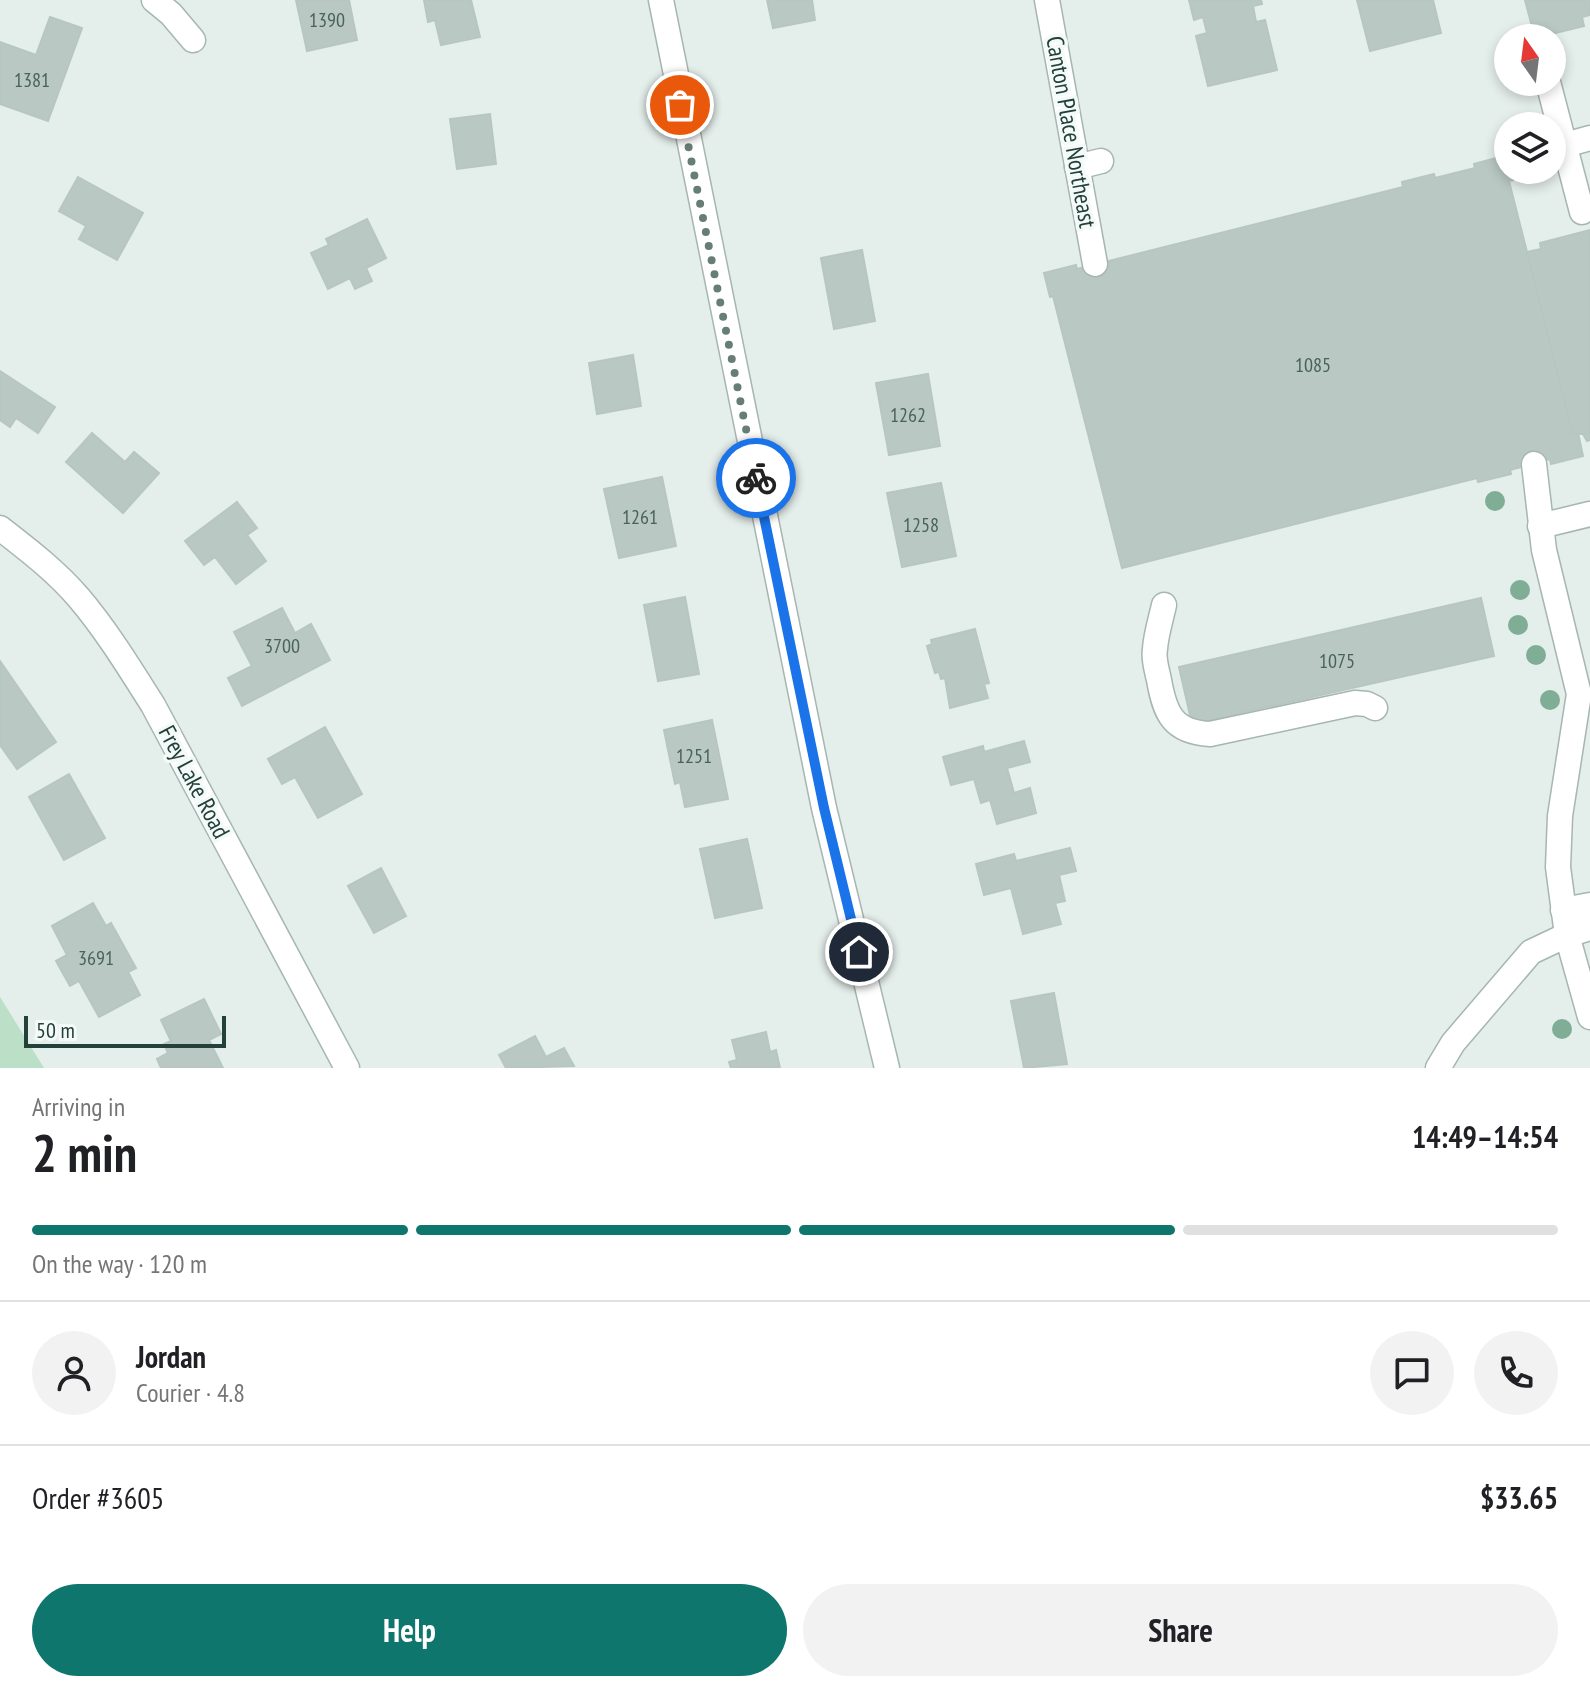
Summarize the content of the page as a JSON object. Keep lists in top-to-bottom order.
{
  "streets": {
    "street": ["Canton Place Northeast", "Frey Lake Road"]
  },
  "house_numbers": [
    "1390",
    "1381",
    "1085",
    "1262",
    "1261",
    "1258",
    "3700",
    "1075",
    "1251",
    "3691"
  ],
  "scale_bar": "50 m",
  "north": "top",
  "page": {
    "scale": "50 m",
    "heading": ["2 min", "Arriving in", "14:49–14:54"],
    "panel": [
      "Jordan",
      "Courier · 4.8",
      "Order #3605",
      "$33.65"
    ],
    "bar": "On the way · 120 m",
    "buttons": ["Help", "Share"]
  }
}
